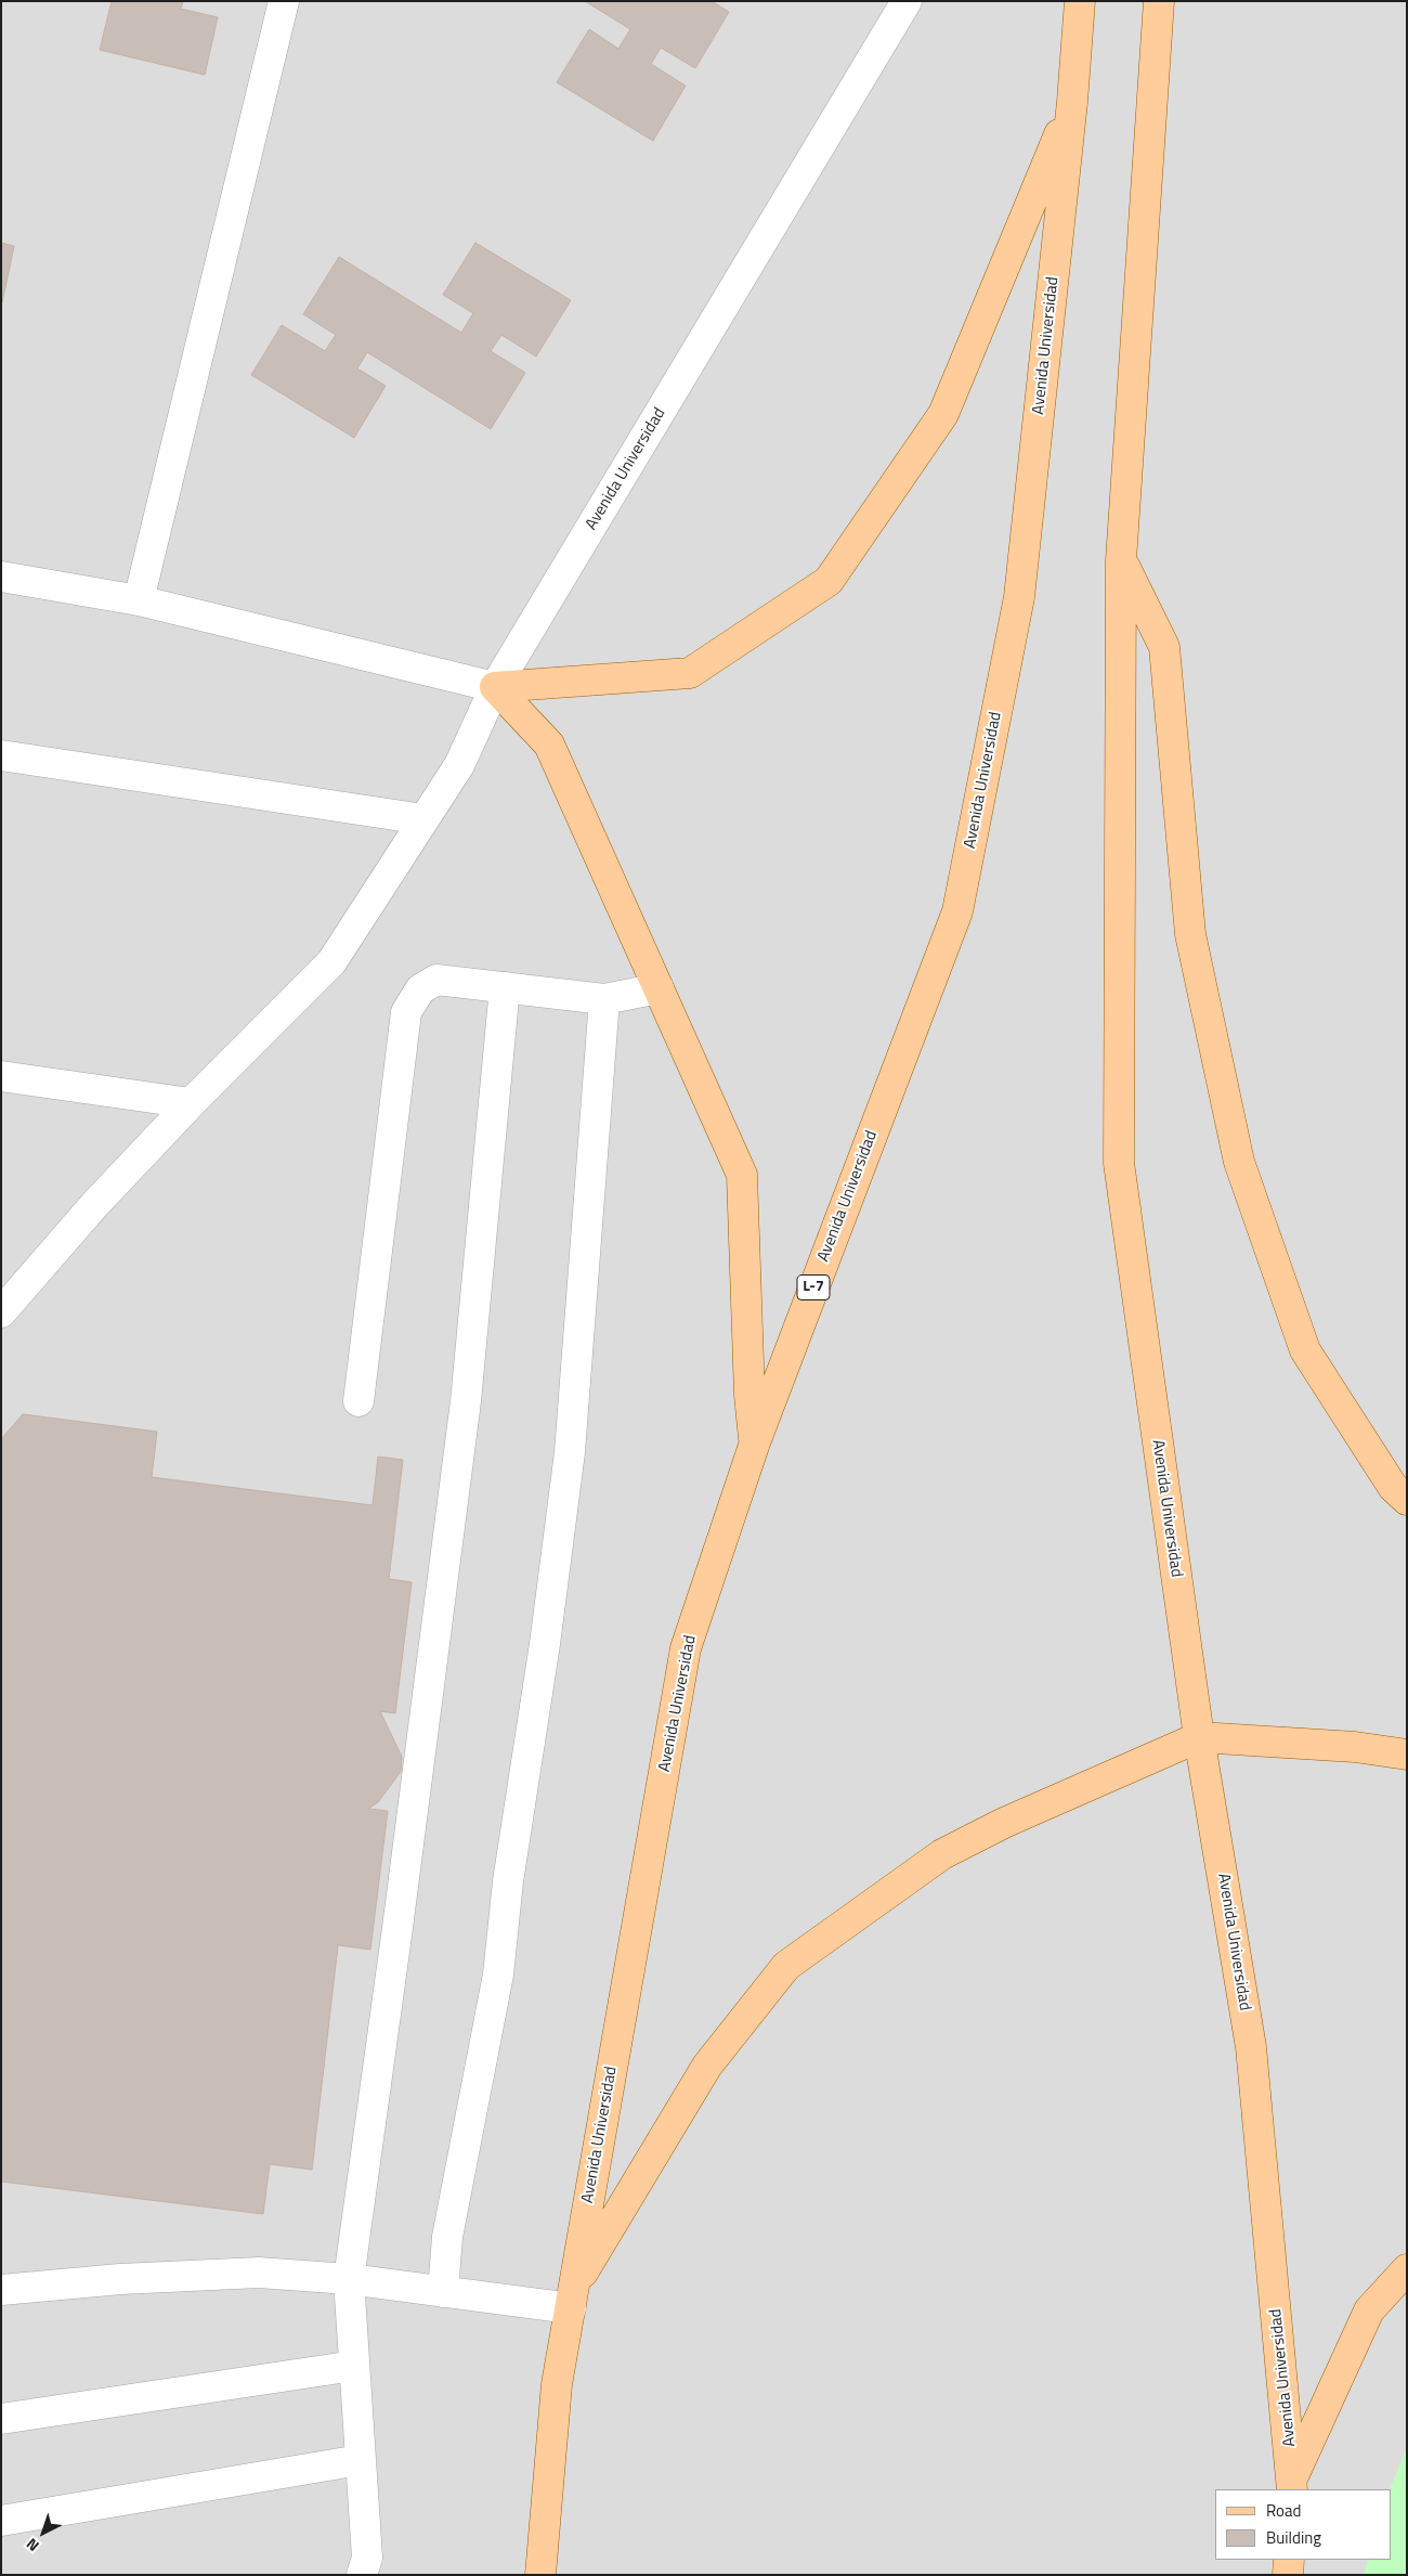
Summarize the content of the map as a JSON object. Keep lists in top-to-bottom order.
{
  "streets": {
    "main road": ["Avenida Universidad", "L-7"]
  },
  "legend": ["Road", "Building"],
  "north": "bottom left"
}
